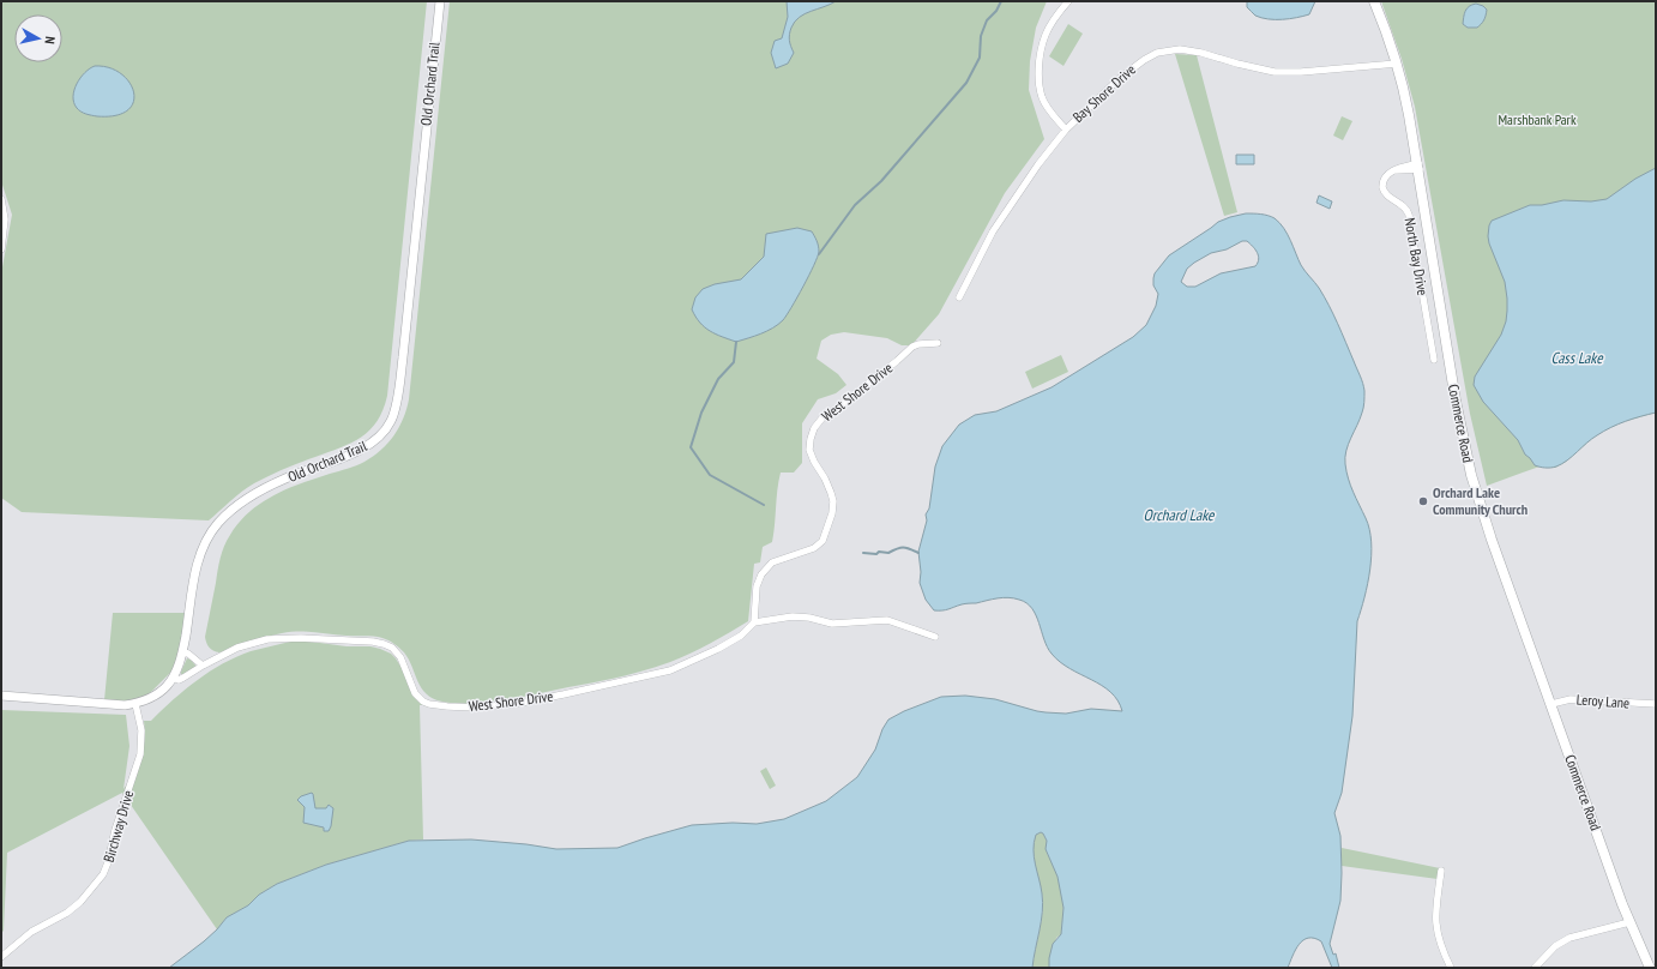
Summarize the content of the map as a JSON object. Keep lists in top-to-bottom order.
{
  "streets": {
    "main road": ["Commerce Road"],
    "street": [
      "Old Orchard Trail",
      "Bay Shore Drive",
      "North Bay Drive",
      "West Shore Drive",
      "Leroy Lane",
      "Birchway Drive"
    ]
  },
  "crossings": [
    ["Old Orchard Trail", "West Shore Drive"],
    ["Old Orchard Trail", "Birchway Drive"],
    ["Bay Shore Drive", "Commerce Road"],
    ["North Bay Drive", "Commerce Road"],
    ["Commerce Road", "Leroy Lane"]
  ],
  "water": ["Cass Lake", "Orchard Lake"],
  "parks": ["Marshbank Park"],
  "places": ["Orchard Lake Community Church"],
  "north": "right"
}
